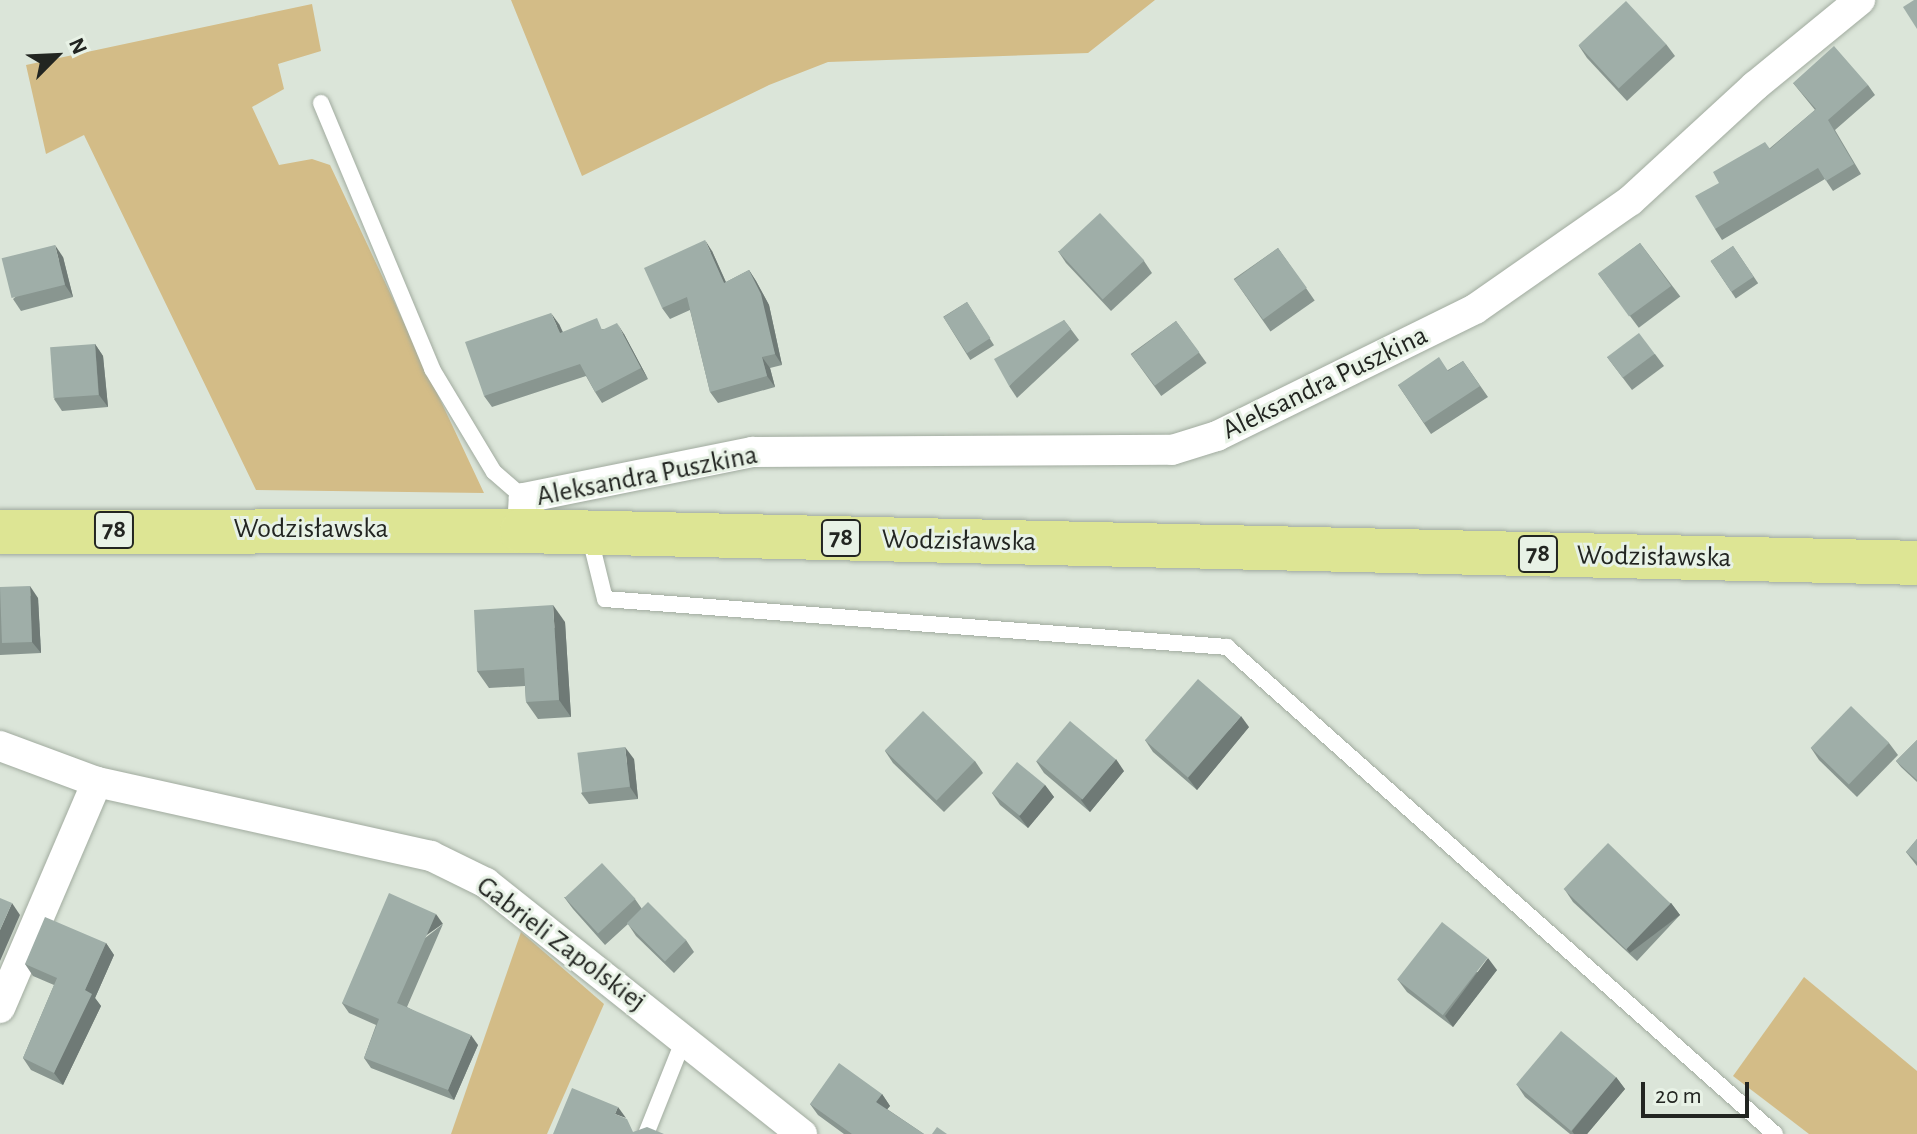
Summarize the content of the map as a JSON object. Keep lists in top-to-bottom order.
{
  "streets": {
    "main road": ["Wodzisławska", "78"],
    "street": ["Aleksandra Puszkina", "Gabrieli Zapolskiej"]
  },
  "crossings": [
    ["Aleksandra Puszkina", "Wodzisławska"]
  ],
  "scale_bar": "20 m",
  "north": "top right"
}
